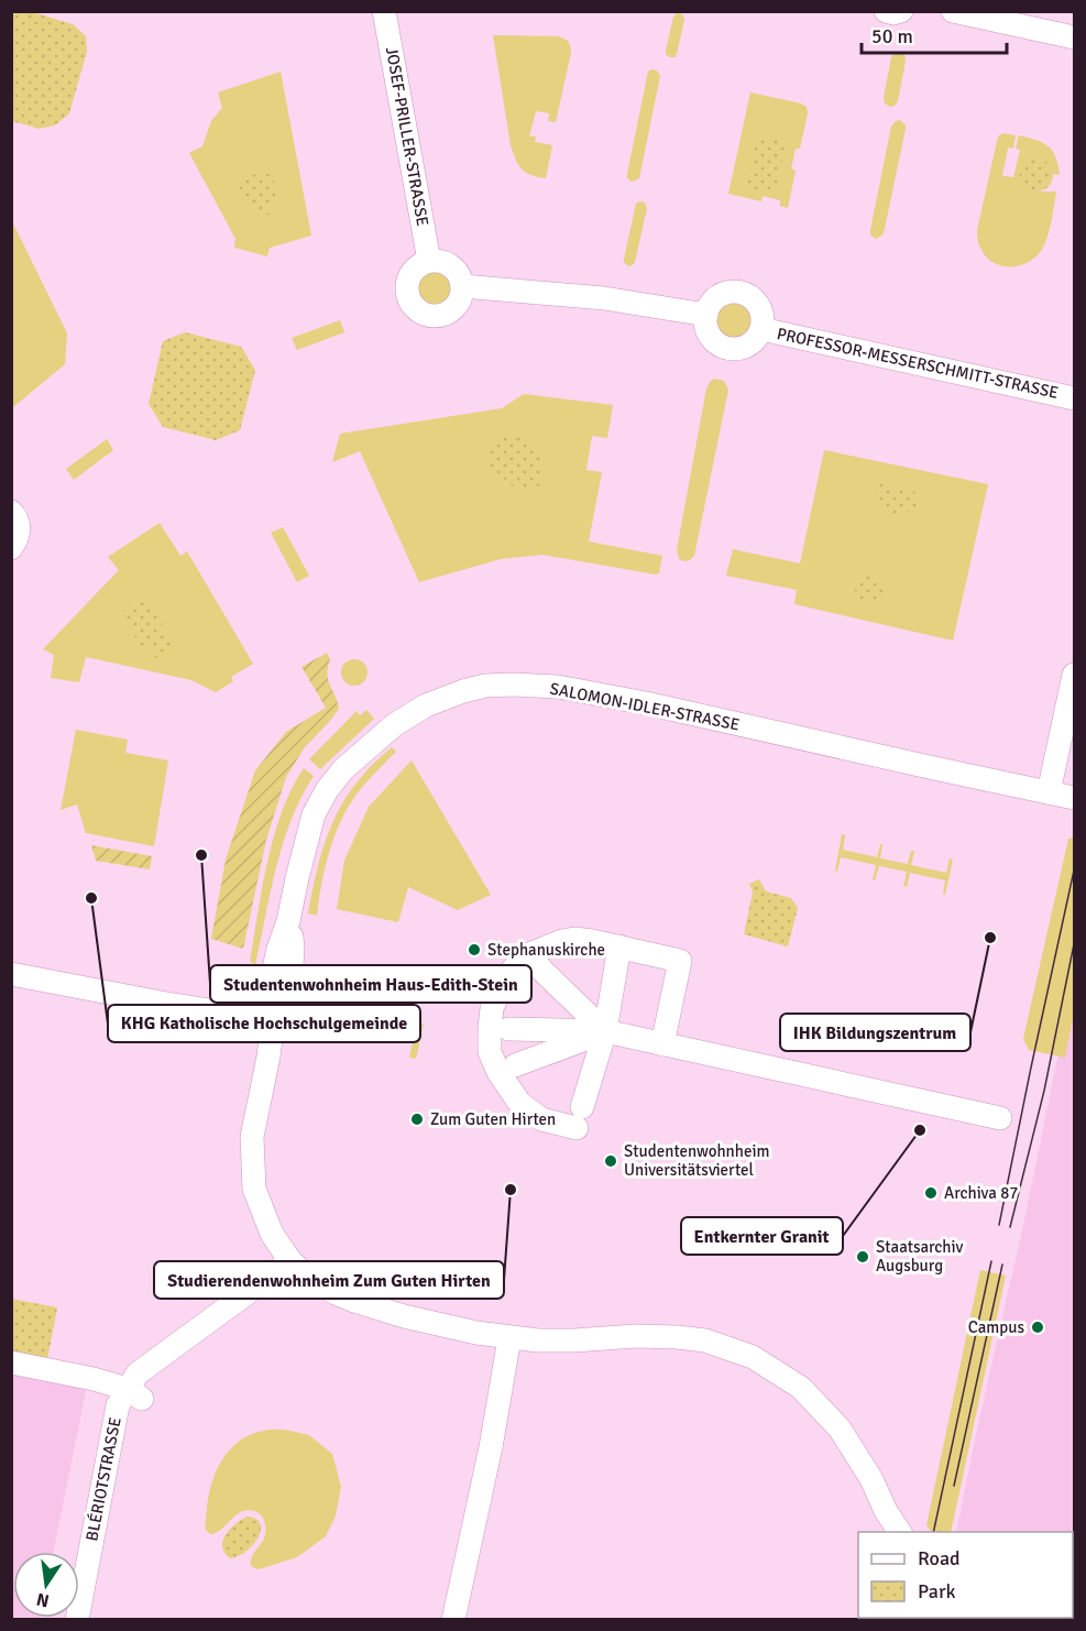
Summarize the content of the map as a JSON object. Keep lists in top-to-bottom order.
{
  "streets": {
    "street": [
      "JOSEF-PRILLER-STRASSE",
      "PROFESSOR-MESSERSCHMITT-STRASSE",
      "SALOMON-IDLER-STRASSE",
      "BLÉRIOTSTRASSE"
    ]
  },
  "crossings": [
    ["SALOMON-IDLER-STRASSE", "BLÉRIOTSTRASSE"]
  ],
  "places": [
    "Studentenwohnheim Haus-Edith-Stein",
    "KHG Katholische Hochschulgemeinde",
    "IHK Bildungszentrum",
    "Stephanuskirche",
    "Zum Guten Hirten",
    "Entkernter Granit",
    "Studentenwohnheim Universitätsviertel",
    "Studierendenwohnheim Zum Guten Hirten",
    "Archiva 87",
    "Staatsarchiv Augsburg",
    "Campus"
  ],
  "legend": ["Road", "Park"],
  "scale_bar": "50 m",
  "north": "bottom"
}
